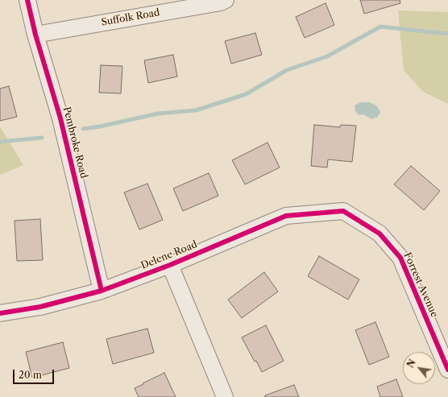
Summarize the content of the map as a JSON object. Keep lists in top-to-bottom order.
{
  "streets": {
    "street": [
      "Suffolk Road",
      "Pembroke Road",
      "Delene Road",
      "Forrest Avenue"
    ]
  },
  "crossings": [
    ["Suffolk Road", "Pembroke Road"],
    ["Pembroke Road", "Delene Road"],
    ["Delene Road", "Forrest Avenue"]
  ],
  "scale_bar": "20 m",
  "north": "top left"
}
